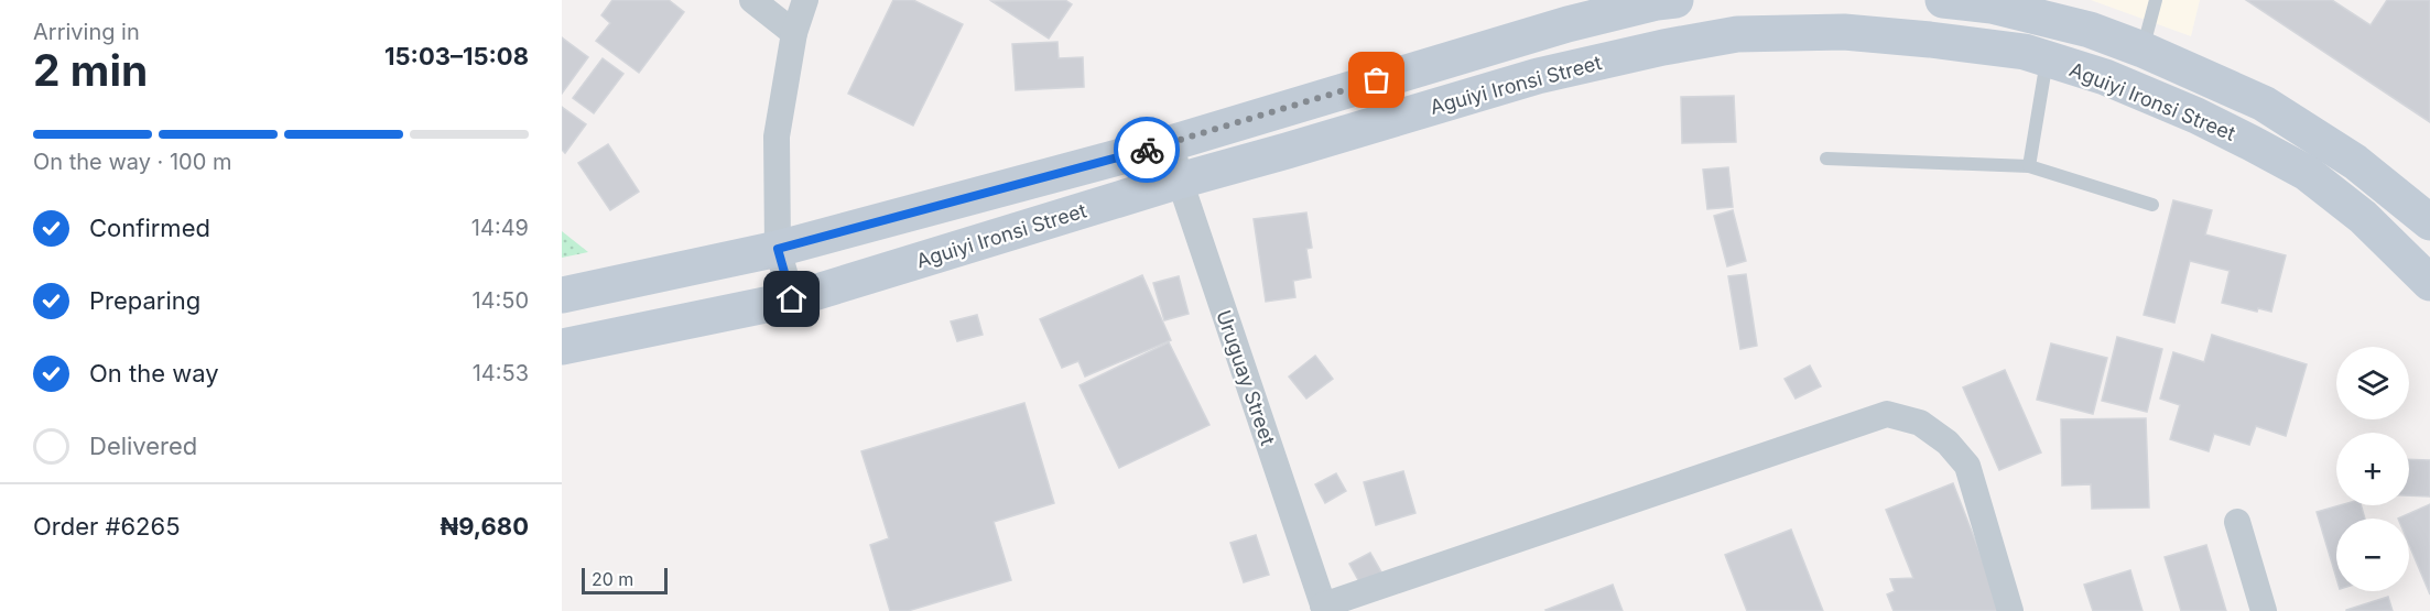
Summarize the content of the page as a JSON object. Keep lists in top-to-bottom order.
{
  "streets": {
    "main road": ["Aguiyi Ironsi Street"],
    "street": ["Uruguay Street"]
  },
  "crossings": [
    ["Aguiyi Ironsi Street", "Uruguay Street"]
  ],
  "scale_bar": "20 m",
  "page": {
    "heading": ["2 min", "Arriving in", "15:03–15:08"],
    "panel": ["Order #6265", "₦9,680"],
    "bar": "On the way · 100 m",
    "list": [
      ["Confirmed", "14:49"],
      ["Preparing", "14:50"],
      ["On the way", "14:53"],
      "Delivered"
    ],
    "map_buttons": ["+", "−"],
    "scale": "20 m"
  }
}
